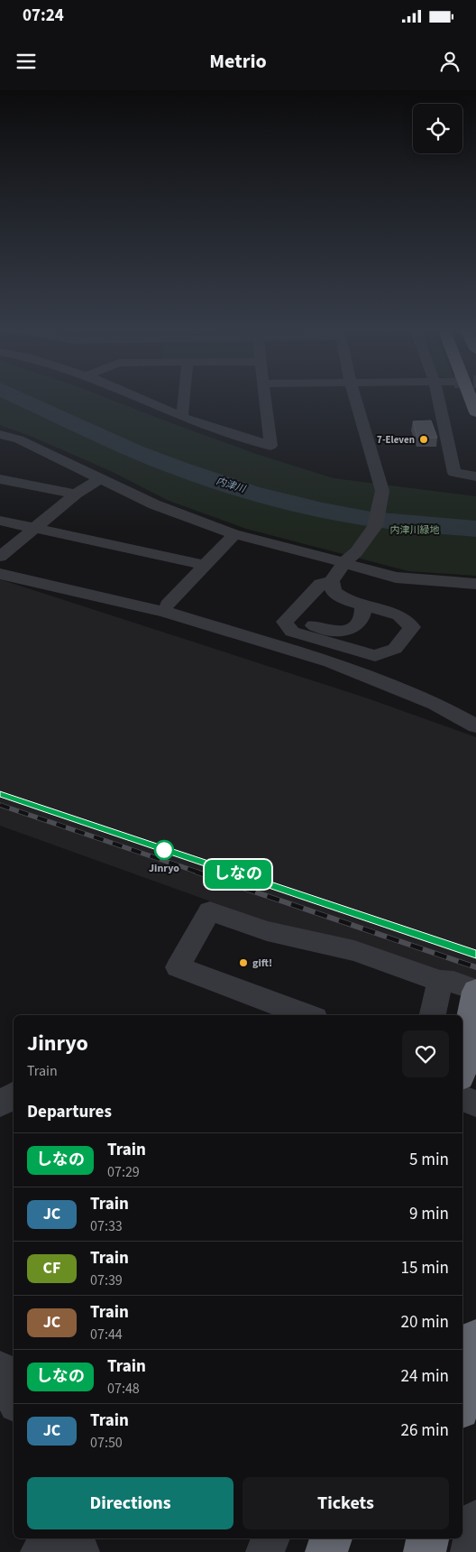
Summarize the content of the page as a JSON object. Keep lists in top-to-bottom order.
{
  "water": ["内津川"],
  "parks": ["内津川緑地"],
  "places": ["7-Eleven", "Jinryo", "gift!"],
  "page": {
    "status": "07:24",
    "header": "Metrio",
    "on_map": "しなの",
    "heading": [
      ["Jinryo", "Train"],
      "Departures"
    ],
    "list": [
      {
        "mark": "しなの",
        "name": "Train",
        "note": "07:29",
        "value": "5 min"
      },
      {
        "mark": "JC",
        "name": "Train",
        "note": "07:33",
        "value": "9 min"
      },
      {
        "mark": "CF",
        "name": "Train",
        "note": "07:39",
        "value": "15 min"
      },
      {
        "mark": "JC",
        "name": "Train",
        "note": "07:44",
        "value": "20 min"
      },
      {
        "mark": "しなの",
        "name": "Train",
        "note": "07:48",
        "value": "24 min"
      },
      {
        "mark": "JC",
        "name": "Train",
        "note": "07:50",
        "value": "26 min"
      }
    ],
    "buttons": ["Directions", "Tickets"]
  }
}
